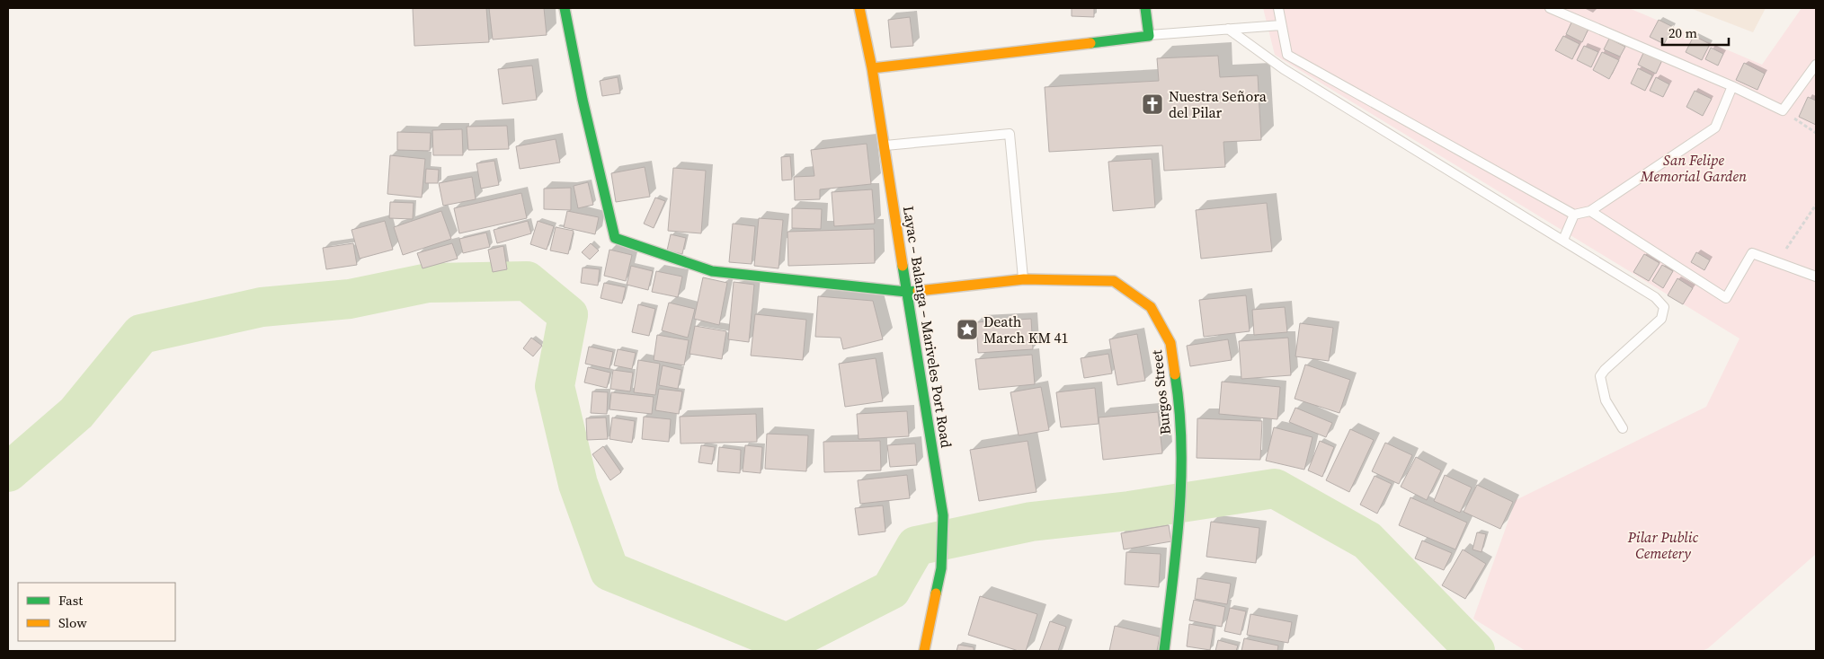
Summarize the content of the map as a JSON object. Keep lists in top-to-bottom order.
{
  "streets": {
    "street": ["Layac – Balanga – Mariveles Port Road", "Burgos Street"]
  },
  "crossings": [
    ["Layac – Balanga – Mariveles Port Road", "Burgos Street"]
  ],
  "parks": ["San Felipe Memorial Garden", "Pilar Public Cemetery"],
  "places": {
    "church": ["Nuestra Señora del Pilar"],
    "place": ["Death March KM 41"]
  },
  "legend": ["Fast", "Slow"],
  "scale_bar": "20 m"
}
